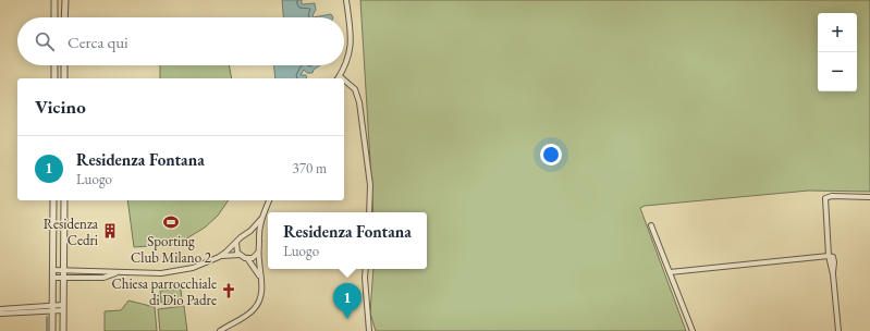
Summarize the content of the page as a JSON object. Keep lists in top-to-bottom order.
{
  "places": {
    "sports": ["Sporting Club Milano 2"],
    "building": ["Residenza Cedri"],
    "church": ["Chiesa parrocchiale di Dio Padre"]
  },
  "page": {
    "map_buttons": ["+", "−"],
    "search": "Cerca qui",
    "heading": "Vicino",
    "list": [
      {
        "mark": "1",
        "name": "Residenza Fontana",
        "note": "Luogo",
        "value": "370 m"
      }
    ],
    "popup": ["Residenza Fontana", "Luogo"],
    "pins": "1"
  }
}
